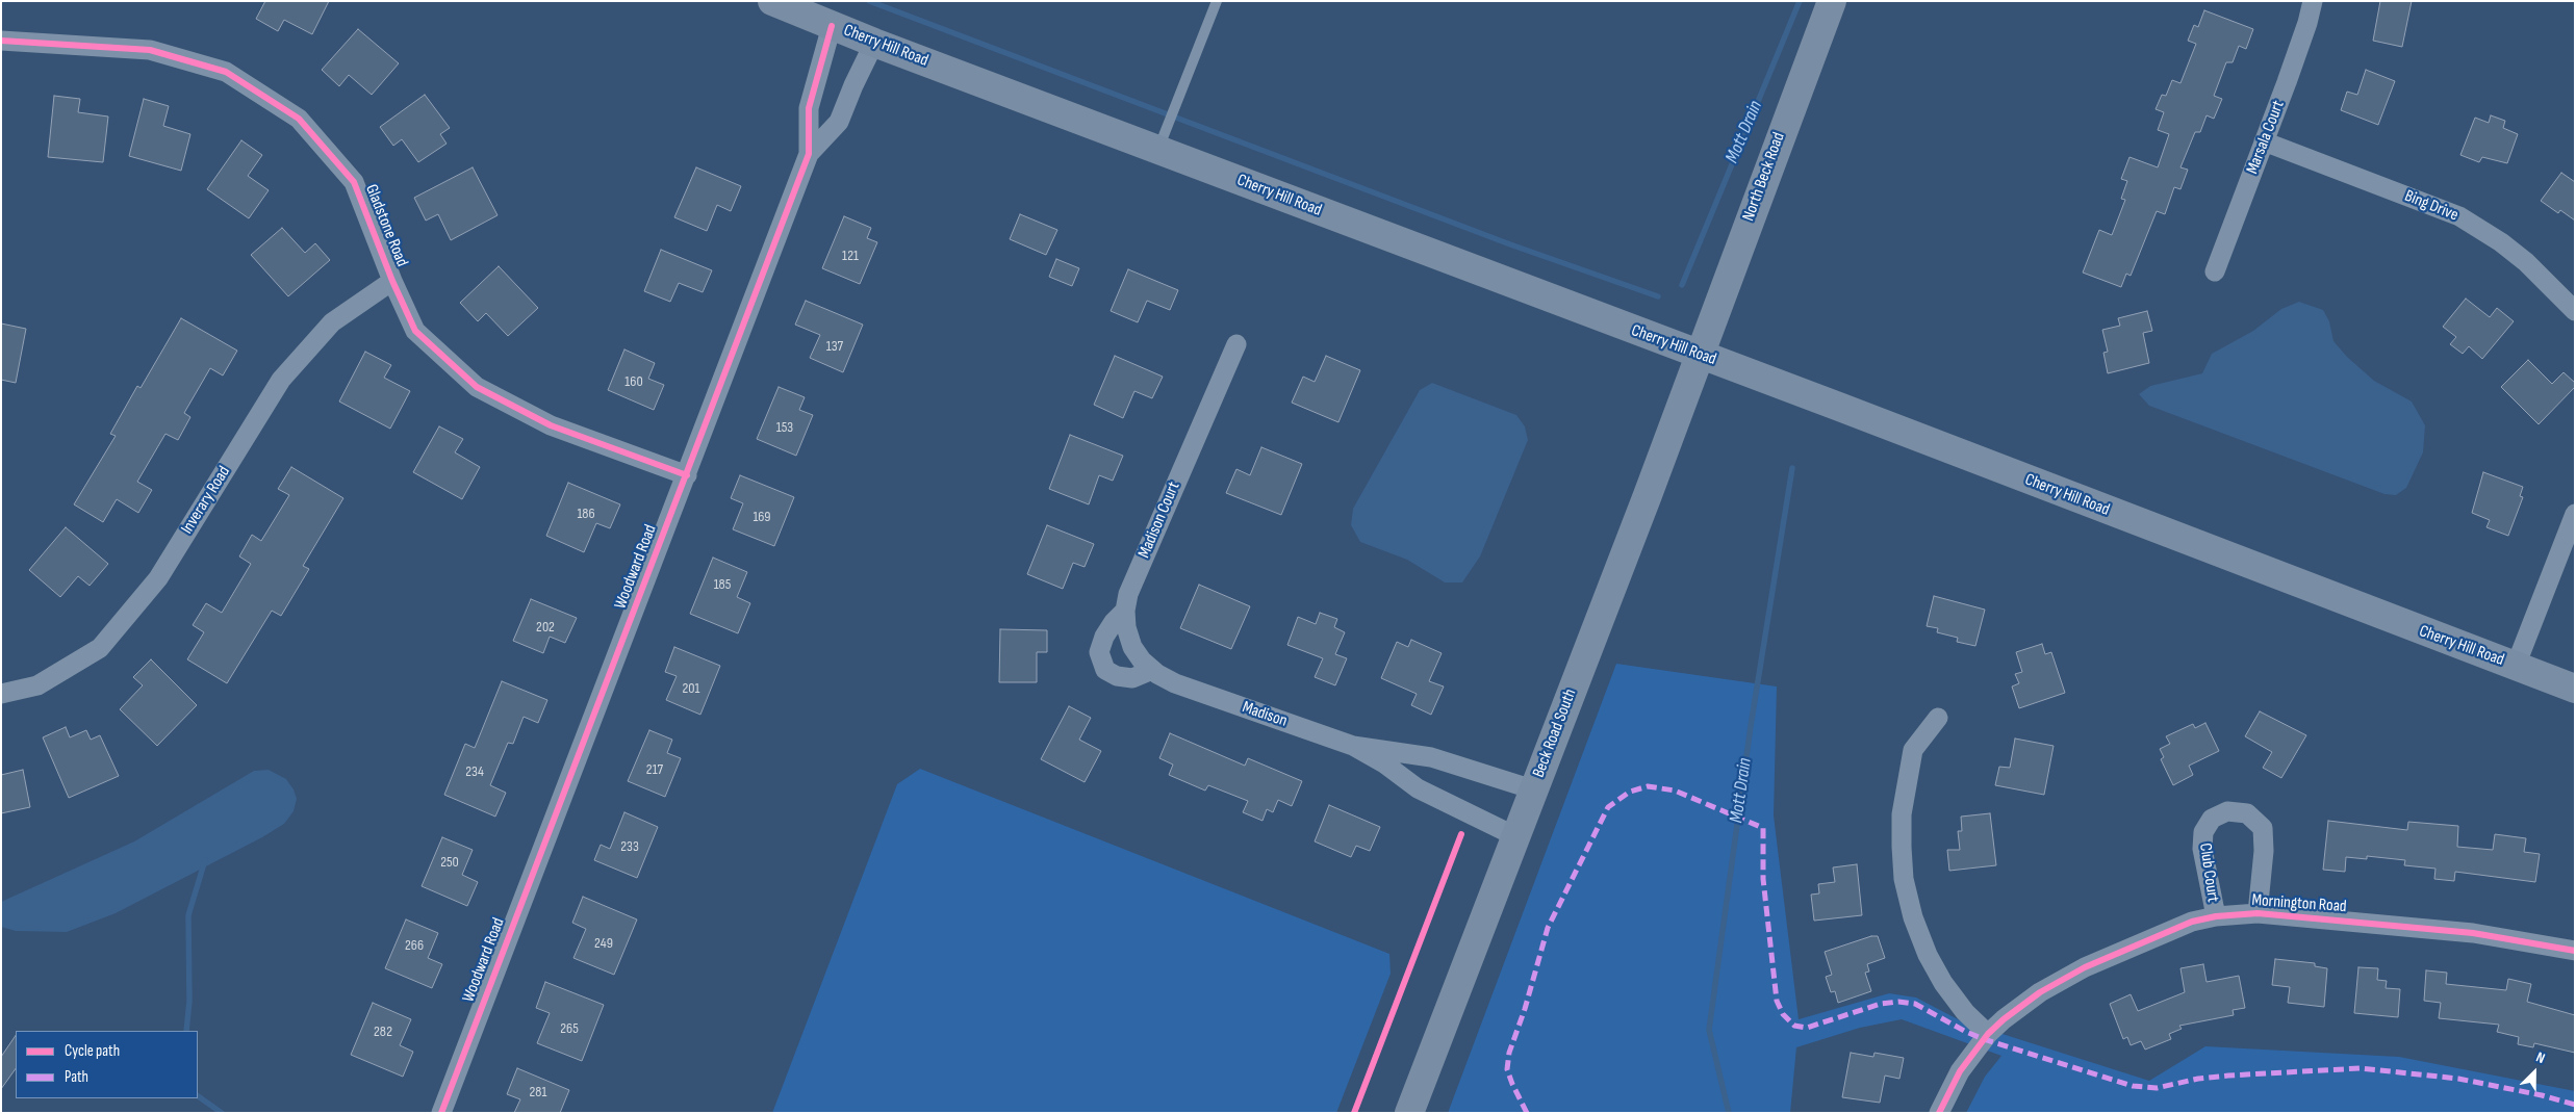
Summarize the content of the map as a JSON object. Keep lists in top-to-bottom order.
{
  "streets": {
    "main road": ["Cherry Hill Road", "North Beck Road", "Beck Road South"],
    "street": [
      "Marsala Court",
      "Bing Drive",
      "Gladstone Road",
      "Inverary Road",
      "Madison Court",
      "Woodward Road",
      "Madison",
      "Club Court",
      "Mornington Road"
    ]
  },
  "crossings": [
    ["Cherry Hill Road", "North Beck Road"],
    ["Cherry Hill Road", "Woodward Road"],
    ["Cherry Hill Road", "Beck Road South"],
    ["Marsala Court", "Bing Drive"],
    ["North Beck Road", "Beck Road South"],
    ["Gladstone Road", "Inverary Road"],
    ["Gladstone Road", "Woodward Road"],
    ["Madison Court", "Madison"],
    ["Madison", "Beck Road South"],
    ["Club Court", "Mornington Road"]
  ],
  "water": ["Mott Drain"],
  "house_numbers": [
    "121",
    "137",
    "160",
    "153",
    "186",
    "169",
    "185",
    "202",
    "201",
    "217",
    "234",
    "233",
    "250",
    "249",
    "266",
    "265",
    "282",
    "281"
  ],
  "legend": ["Cycle path", "Path"],
  "north": "top right"
}
